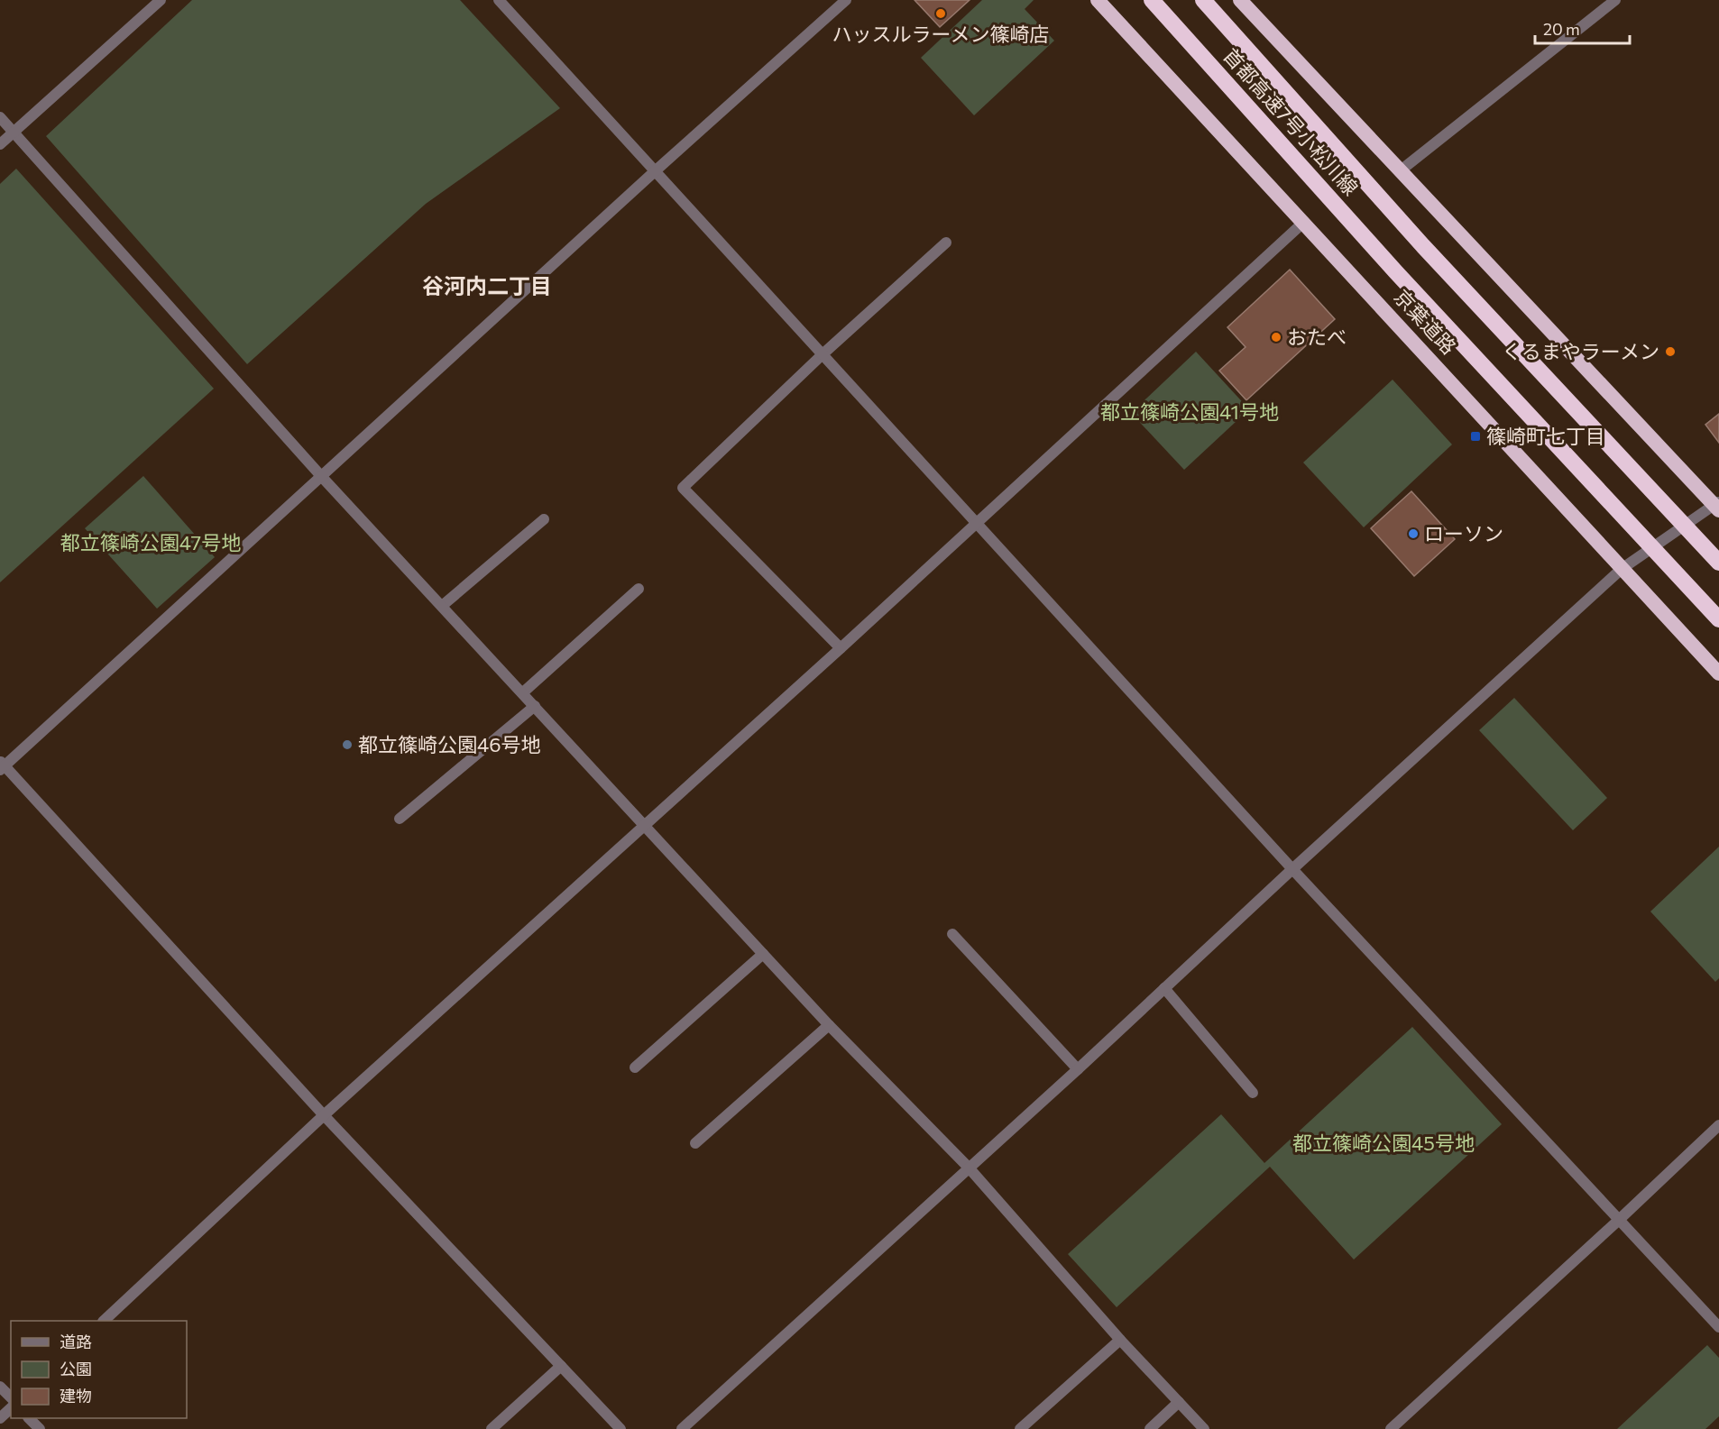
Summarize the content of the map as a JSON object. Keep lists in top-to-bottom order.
{
  "streets": {
    "highway": ["首都高速7号小松川線", "京葉道路"]
  },
  "crossings": [
    ["首都高速7号小松川線", "京葉道路"]
  ],
  "districts": ["谷河内二丁目"],
  "parks": ["都立篠崎公園41号地", "都立篠崎公園47号地", "都立篠崎公園45号地"],
  "places": {
    "other": [
      "ハッスルラーメン篠崎店",
      "おたべ",
      "くるまやラーメン",
      "ローソン",
      "都立篠崎公園46号地"
    ],
    "transit": ["篠崎町七丁目"]
  },
  "legend": ["道路", "公園", "建物"],
  "scale_bar": "20 m"
}
